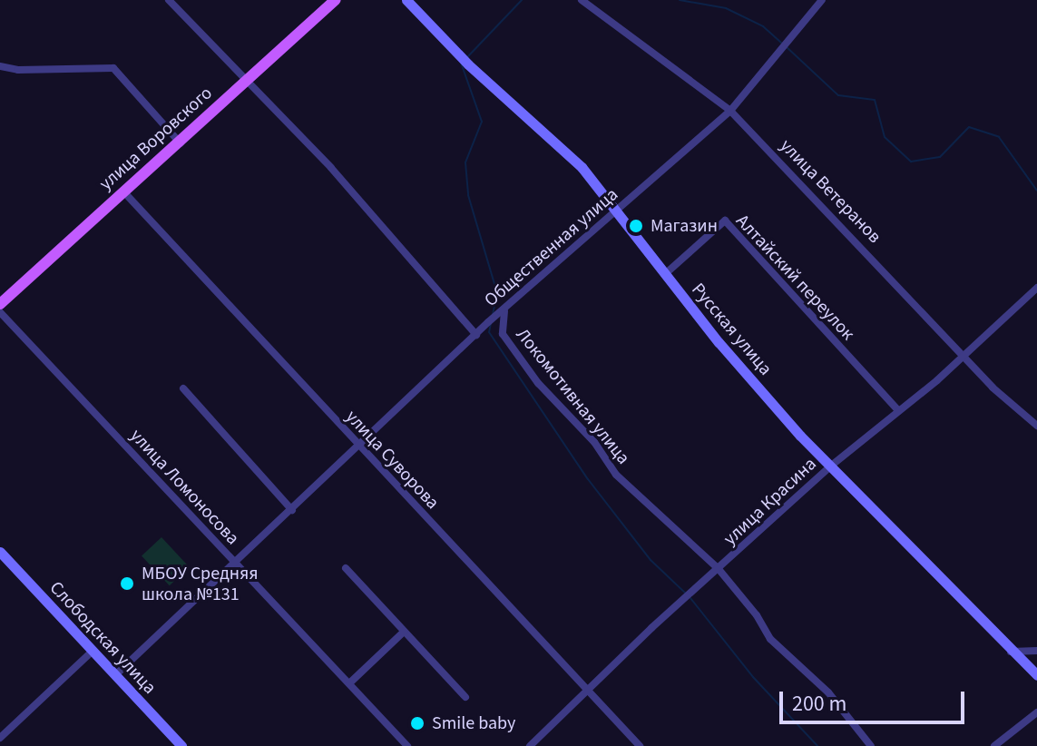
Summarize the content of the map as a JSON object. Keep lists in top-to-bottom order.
{
  "streets": {
    "main road": ["улица Воровского"],
    "street": [
      "улица Ветеранов",
      "Общественная улица",
      "Алтайский переулок",
      "Русская улица",
      "Локомотивная улица",
      "улица Суворова",
      "улица Ломоносова",
      "улица Красина",
      "Слободская улица"
    ]
  },
  "crossings": [
    ["улица Воровского", "улица Суворова"],
    ["улица Ветеранов", "Общественная улица"],
    ["улица Ветеранов", "улица Красина"],
    ["Общественная улица", "Русская улица"],
    ["Общественная улица", "Локомотивная улица"],
    ["Общественная улица", "улица Суворова"],
    ["Общественная улица", "улица Ломоносова"],
    ["Общественная улица", "Слободская улица"],
    ["Алтайский переулок", "Русская улица"],
    ["Алтайский переулок", "улица Красина"],
    ["Русская улица", "улица Красина"],
    ["Локомотивная улица", "улица Красина"],
    ["улица Суворова", "улица Красина"]
  ],
  "places": ["Магазин", "МБОУ Средняя школа №131", "Smile baby"],
  "scale_bar": "200 m"
}
